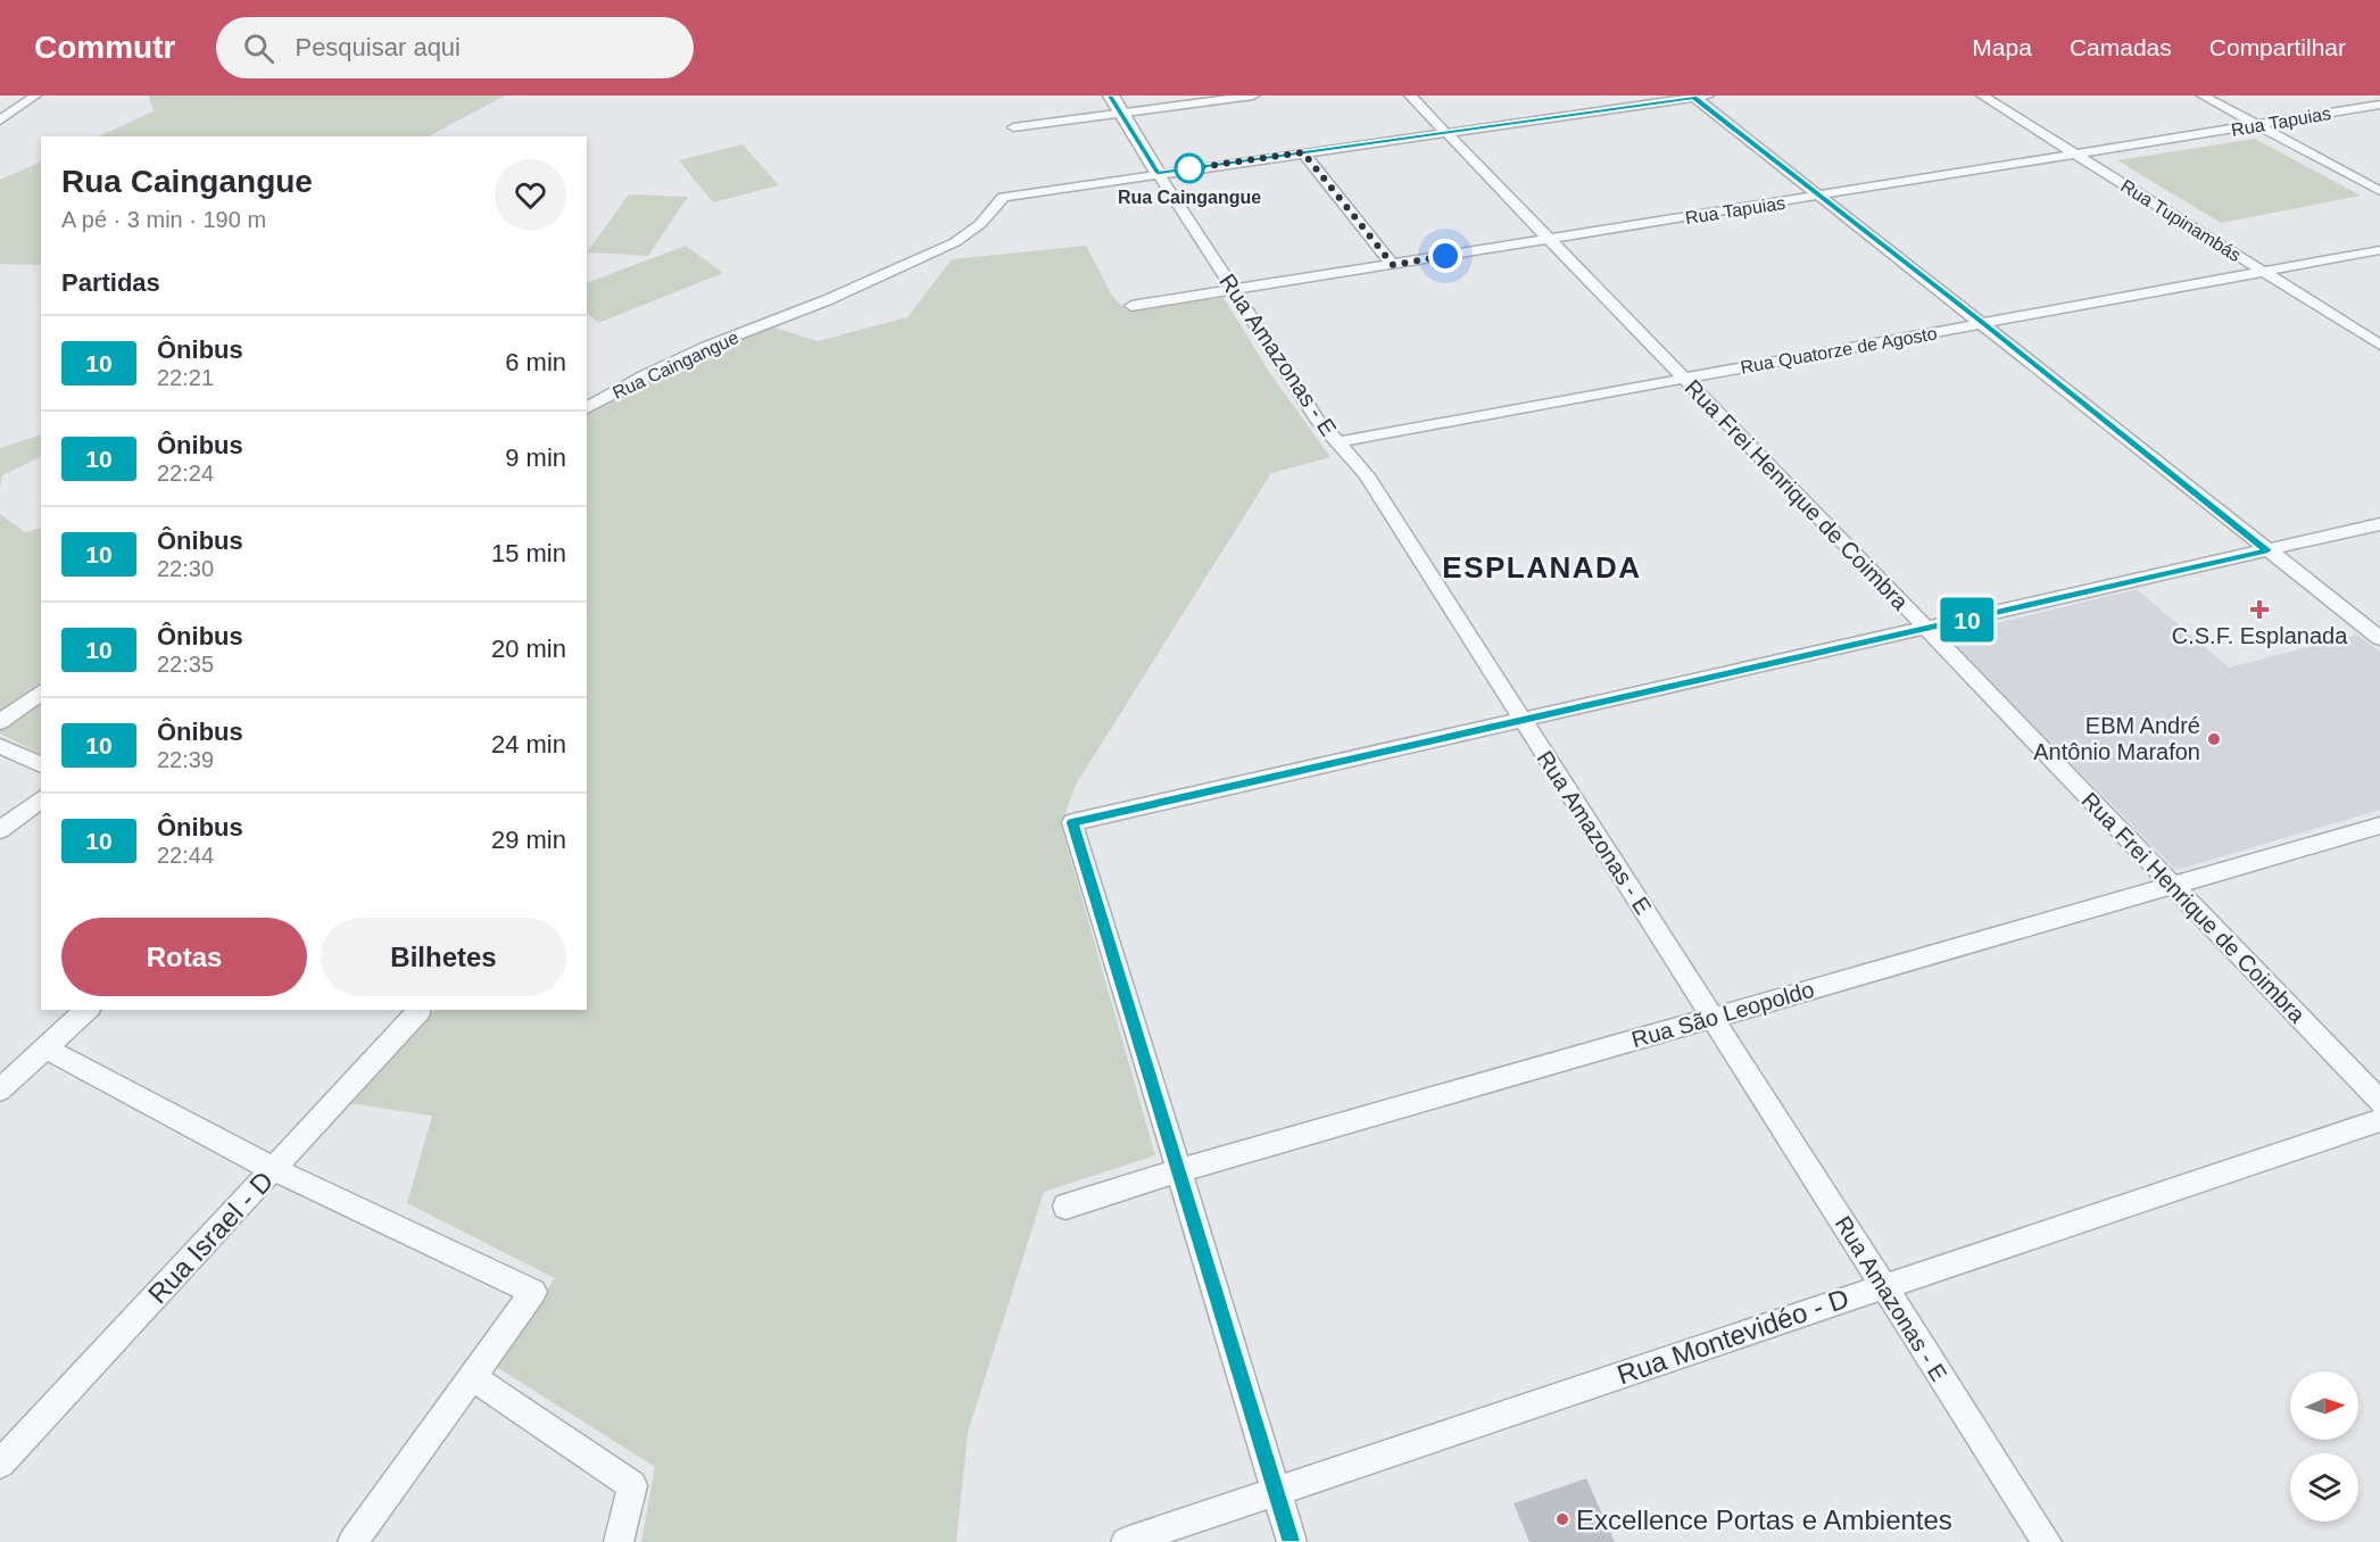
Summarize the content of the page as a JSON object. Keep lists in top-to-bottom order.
{
  "streets": {
    "street": [
      "Rua Tapuias",
      "Rua Tupinambás",
      "Rua Quatorze de Agosto",
      "Rua Amazonas - E",
      "Rua Caingangue",
      "Rua Frei Henrique de Coimbra",
      "Rua São Leopoldo",
      "Rua Israel - D",
      "Rua Montevidéo - D"
    ]
  },
  "crossings": [
    ["Rua Tapuias", "Rua Tupinambás"],
    ["Rua Tapuias", "Rua Amazonas - E"],
    ["Rua Tapuias", "Rua Frei Henrique de Coimbra"],
    ["Rua Tupinambás", "Rua Quatorze de Agosto"],
    ["Rua Quatorze de Agosto", "Rua Amazonas - E"],
    ["Rua Quatorze de Agosto", "Rua Frei Henrique de Coimbra"],
    ["Rua Amazonas - E", "Rua Caingangue"],
    ["Rua Amazonas - E", "Rua São Leopoldo"],
    ["Rua Amazonas - E", "Rua Montevidéo - D"],
    ["Rua Caingangue", "Rua Frei Henrique de Coimbra"],
    ["Rua Frei Henrique de Coimbra", "Rua São Leopoldo"]
  ],
  "districts": ["ESPLANADA"],
  "places": {
    "other": ["Rua Caingangue", "EBM André Antônio Marafon", "Excellence Portas e Ambientes"],
    "health": ["C.S.F. Esplanada"]
  },
  "lines": ["bus line 10"],
  "north": "right",
  "page": {
    "header": "Commutr",
    "search": "Pesquisar aqui",
    "nav": ["Mapa", "Camadas", "Compartilhar"],
    "on_map": "10",
    "heading": [
      ["Rua Caingangue", "A pé · 3 min · 190 m"],
      "Partidas"
    ],
    "list": [
      {
        "mark": "10",
        "name": "Ônibus",
        "note": "22:21",
        "value": "6 min"
      },
      {
        "mark": "10",
        "name": "Ônibus",
        "note": "22:24",
        "value": "9 min"
      },
      {
        "mark": "10",
        "name": "Ônibus",
        "note": "22:30",
        "value": "15 min"
      },
      {
        "mark": "10",
        "name": "Ônibus",
        "note": "22:35",
        "value": "20 min"
      },
      {
        "mark": "10",
        "name": "Ônibus",
        "note": "22:39",
        "value": "24 min"
      },
      {
        "mark": "10",
        "name": "Ônibus",
        "note": "22:44",
        "value": "29 min"
      }
    ],
    "buttons": ["Rotas", "Bilhetes"]
  }
}
